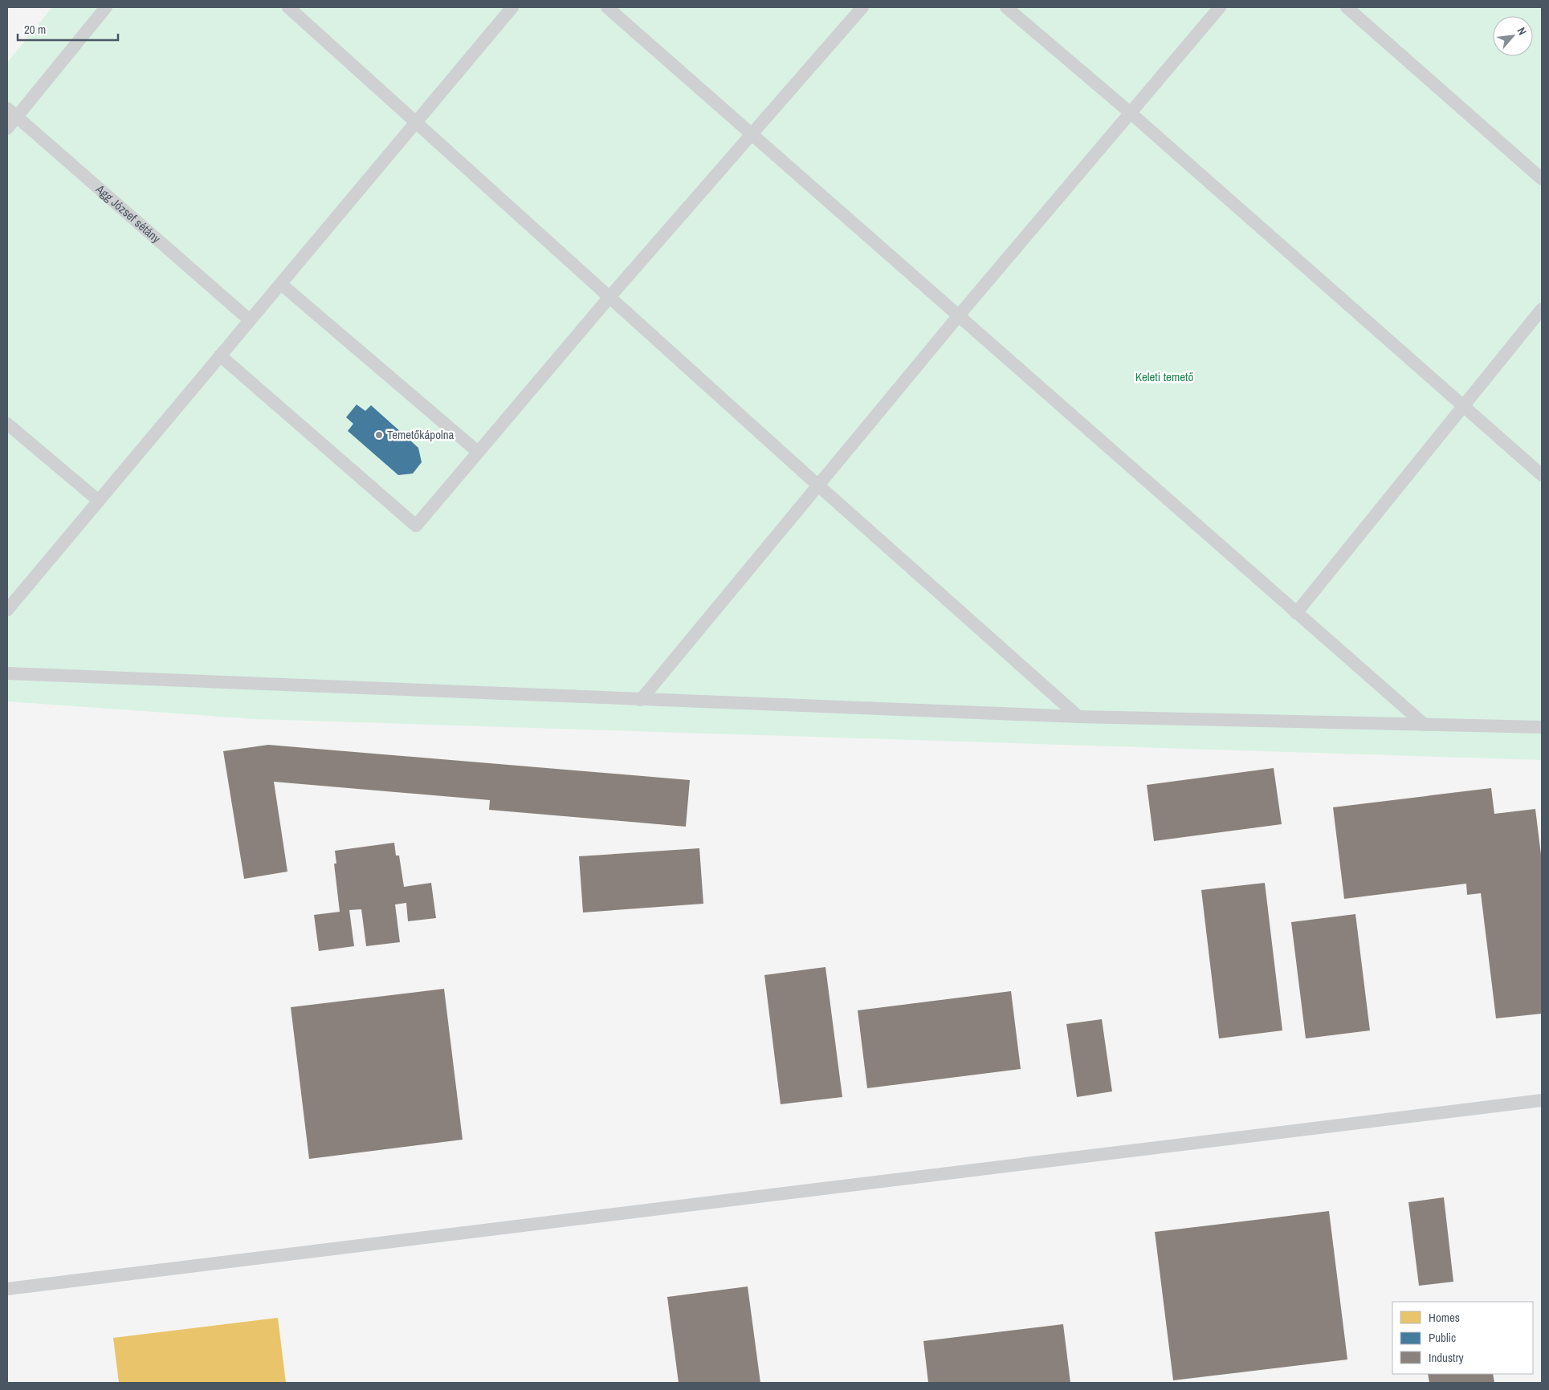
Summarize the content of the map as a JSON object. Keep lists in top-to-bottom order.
{
  "streets": {
    "lane": ["Agg József sétány"]
  },
  "parks": ["Keleti temető"],
  "places": ["Temetőkápolna"],
  "legend": ["Homes", "Public", "Industry"],
  "scale_bar": "20 m",
  "north": "top right"
}
